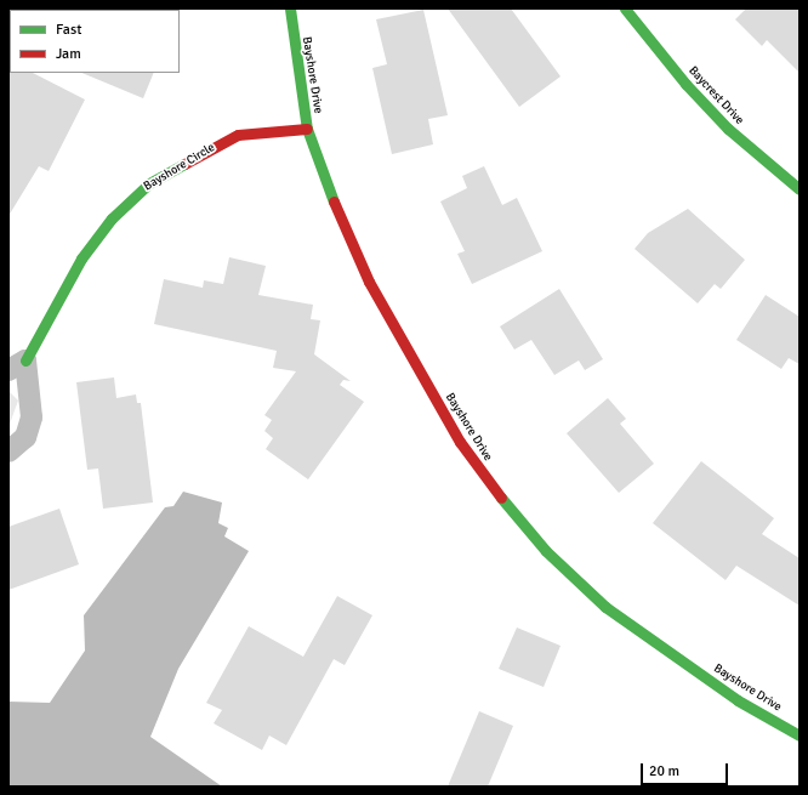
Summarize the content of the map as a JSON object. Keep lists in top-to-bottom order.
{
  "streets": {
    "street": ["Bayshore Drive", "Baycrest Drive", "Bayshore Circle"]
  },
  "crossings": [
    ["Bayshore Drive", "Bayshore Circle"]
  ],
  "legend": ["Fast", "Jam"],
  "scale_bar": "20 m"
}
